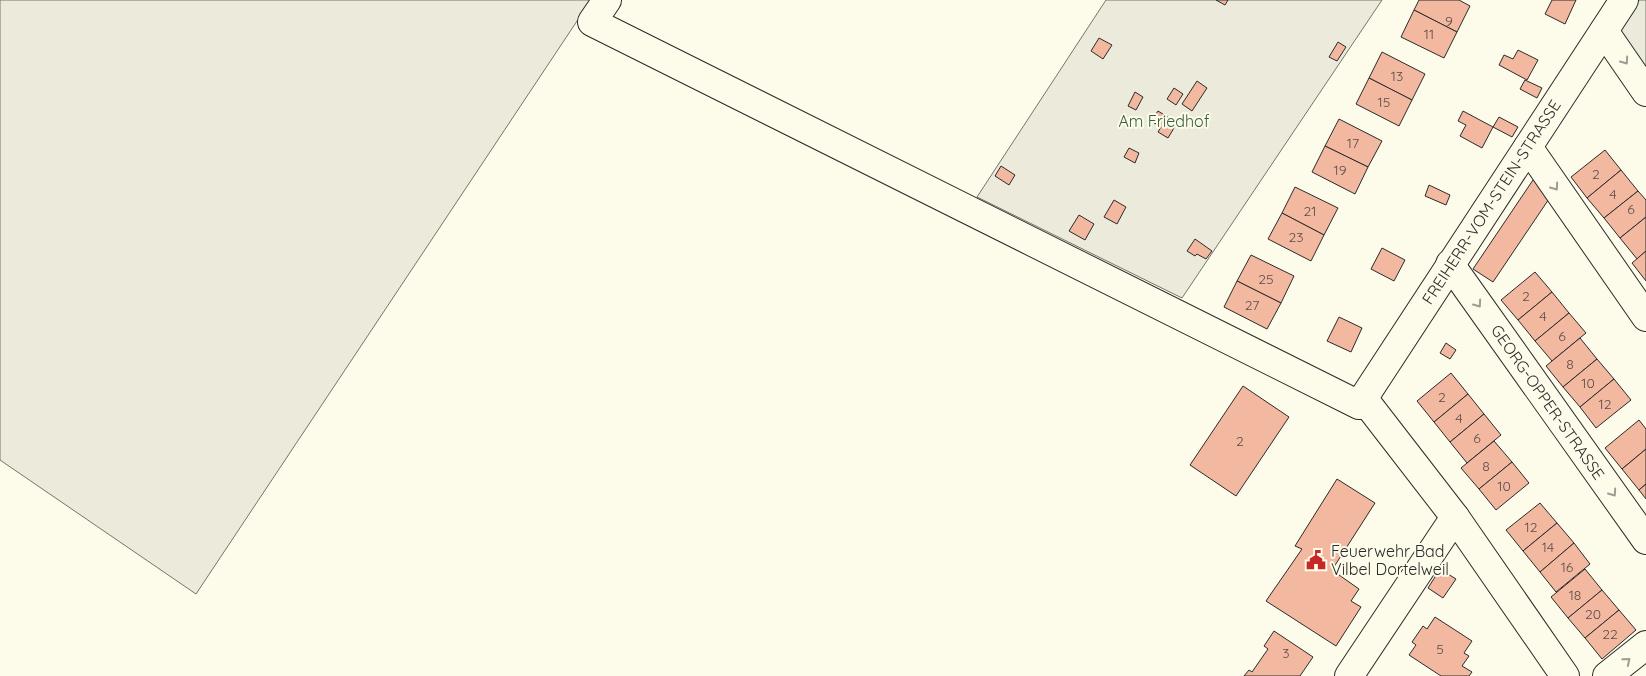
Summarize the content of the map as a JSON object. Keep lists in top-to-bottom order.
{
  "streets": {
    "street": ["FREIHERR-VOM-STEIN-STRASSE", "GEORG-OPPER-STRASSE"]
  },
  "crossings": [
    ["FREIHERR-VOM-STEIN-STRASSE", "GEORG-OPPER-STRASSE"]
  ],
  "parks": ["Am Friedhof"],
  "places": {
    "public building": ["Feuerwehr Bad Vilbel Dortelweil"]
  },
  "house_numbers": [
    "9",
    "11",
    "13",
    "15",
    "17",
    "19",
    "2",
    "4",
    "6",
    "21",
    "23",
    "25",
    "2",
    "27",
    "4",
    "6",
    "8",
    "10",
    "2",
    "12",
    "4",
    "6",
    "2",
    "8",
    "10",
    "12",
    "14",
    "16",
    "18",
    "20",
    "22",
    "5",
    "3"
  ]
}
